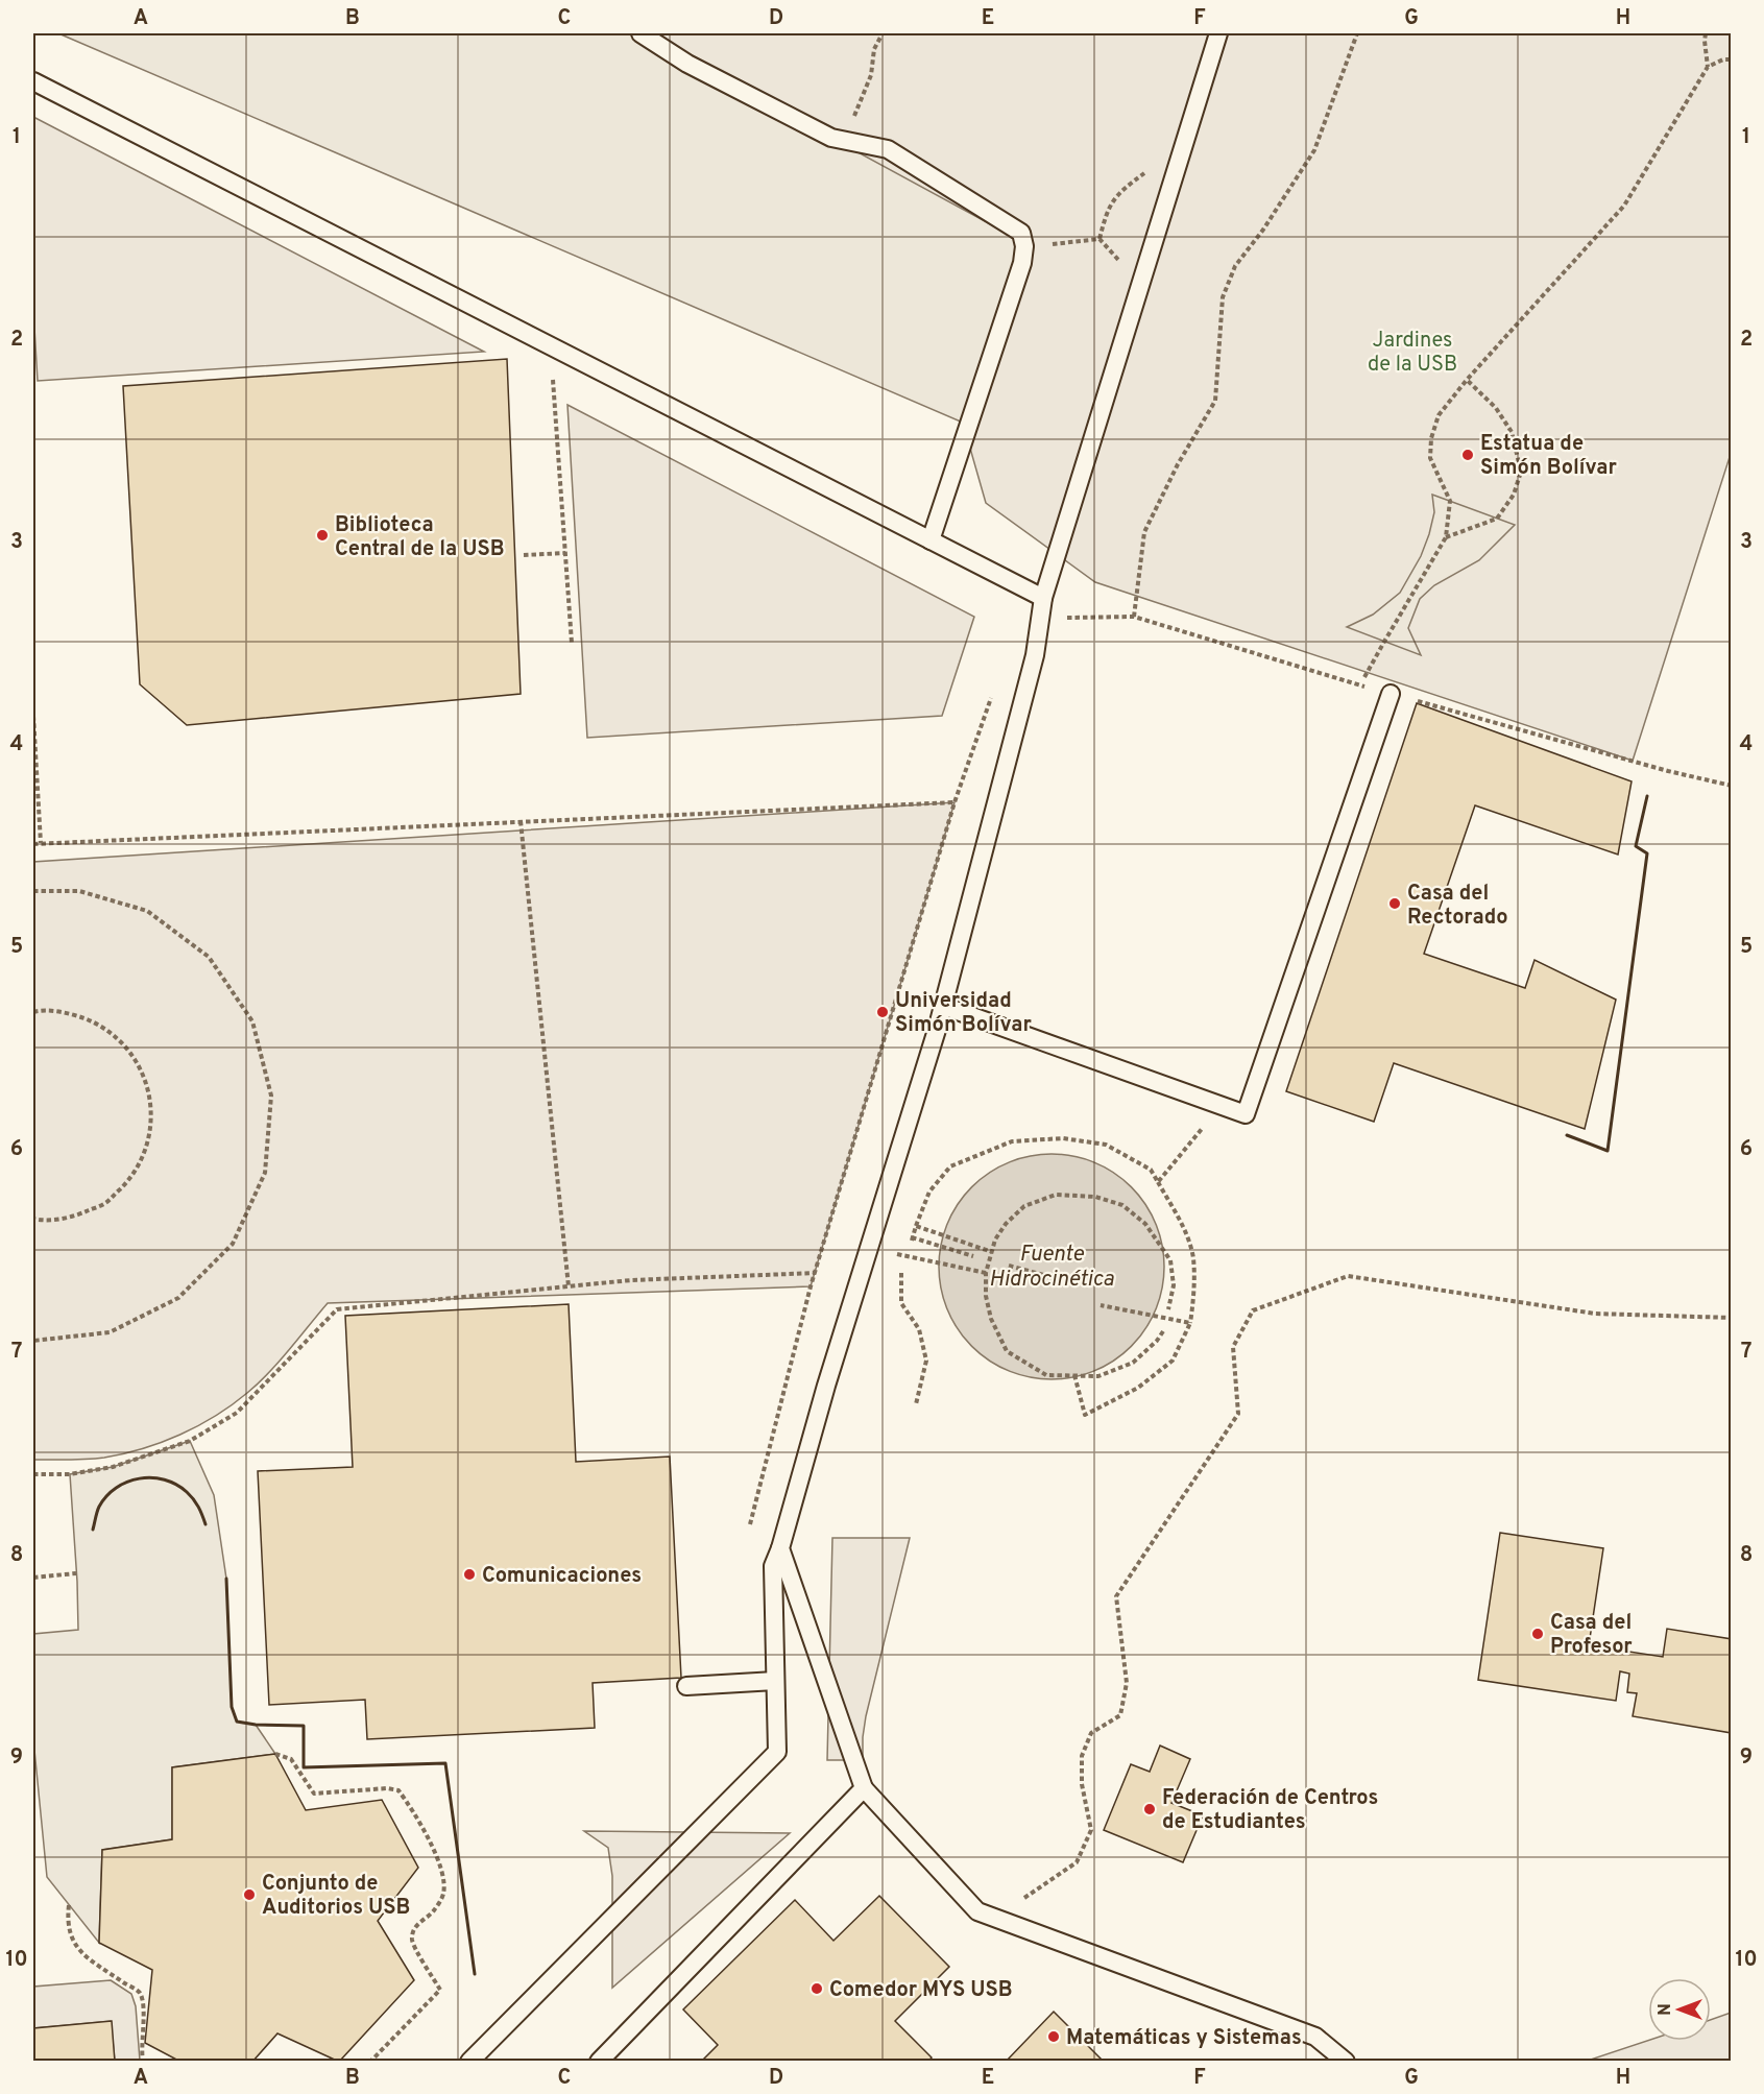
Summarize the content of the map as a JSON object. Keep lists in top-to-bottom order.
{
  "water": ["Fuente Hidrocinética"],
  "parks": ["Jardines de la USB"],
  "places": [
    "Estatua de Simón Bolívar",
    "Biblioteca Central de la USB",
    "Casa del Rectorado",
    "Universidad Simón Bolívar",
    "Comunicaciones",
    "Casa del Profesor",
    "Federación de Centros de Estudiantes",
    "Conjunto de Auditorios USB",
    "Comedor MYS USB",
    "Matemáticas y Sistemas"
  ],
  "north": "left",
  "grid": {
    "columns": [
      "A",
      "B",
      "C",
      "D",
      "E",
      "F",
      "G",
      "H"
    ],
    "rows": [
      "1",
      "2",
      "3",
      "4",
      "5",
      "6",
      "7",
      "8",
      "9",
      "10"
    ]
  }
}
